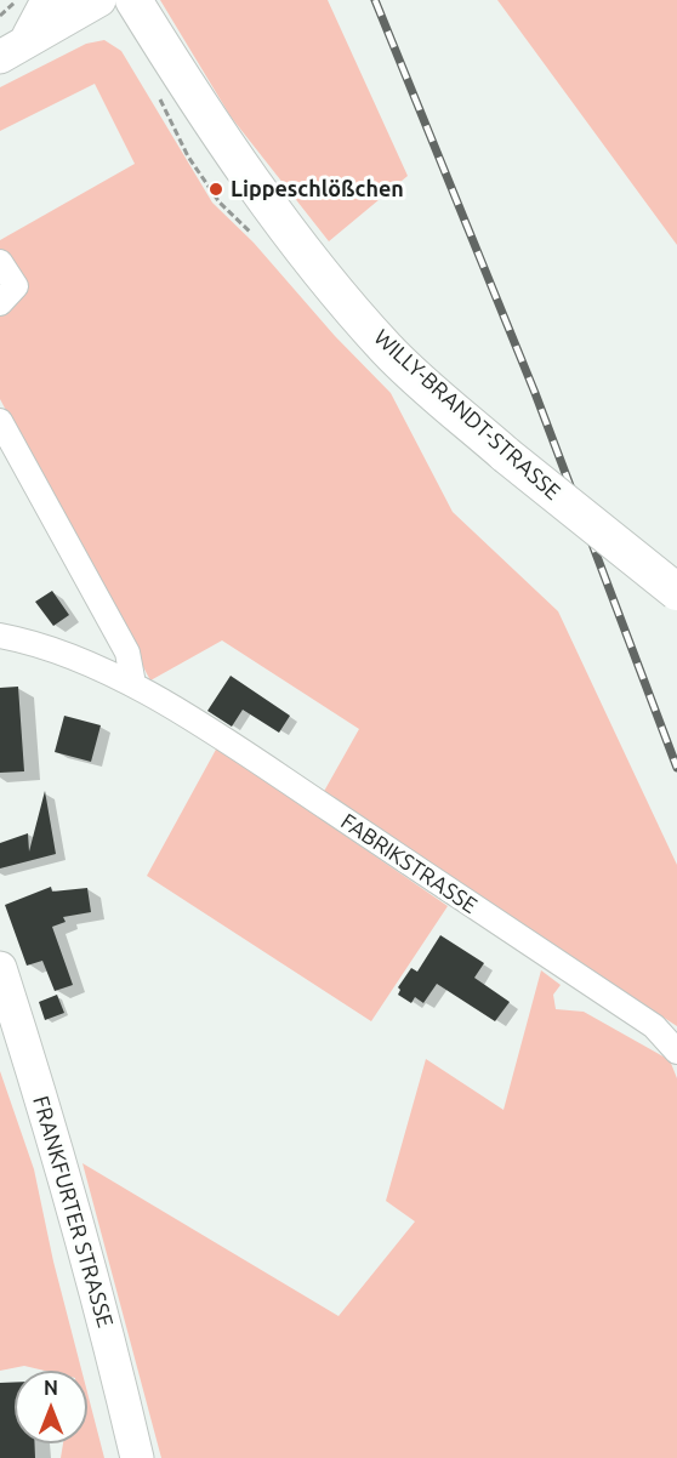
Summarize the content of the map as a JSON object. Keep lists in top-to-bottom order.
{
  "streets": {
    "main road": ["WILLY-BRANDT-STRASSE", "FRANKFURTER STRASSE"],
    "street": ["FABRIKSTRASSE"]
  },
  "places": ["Lippeschlößchen"],
  "north": "top"
}
